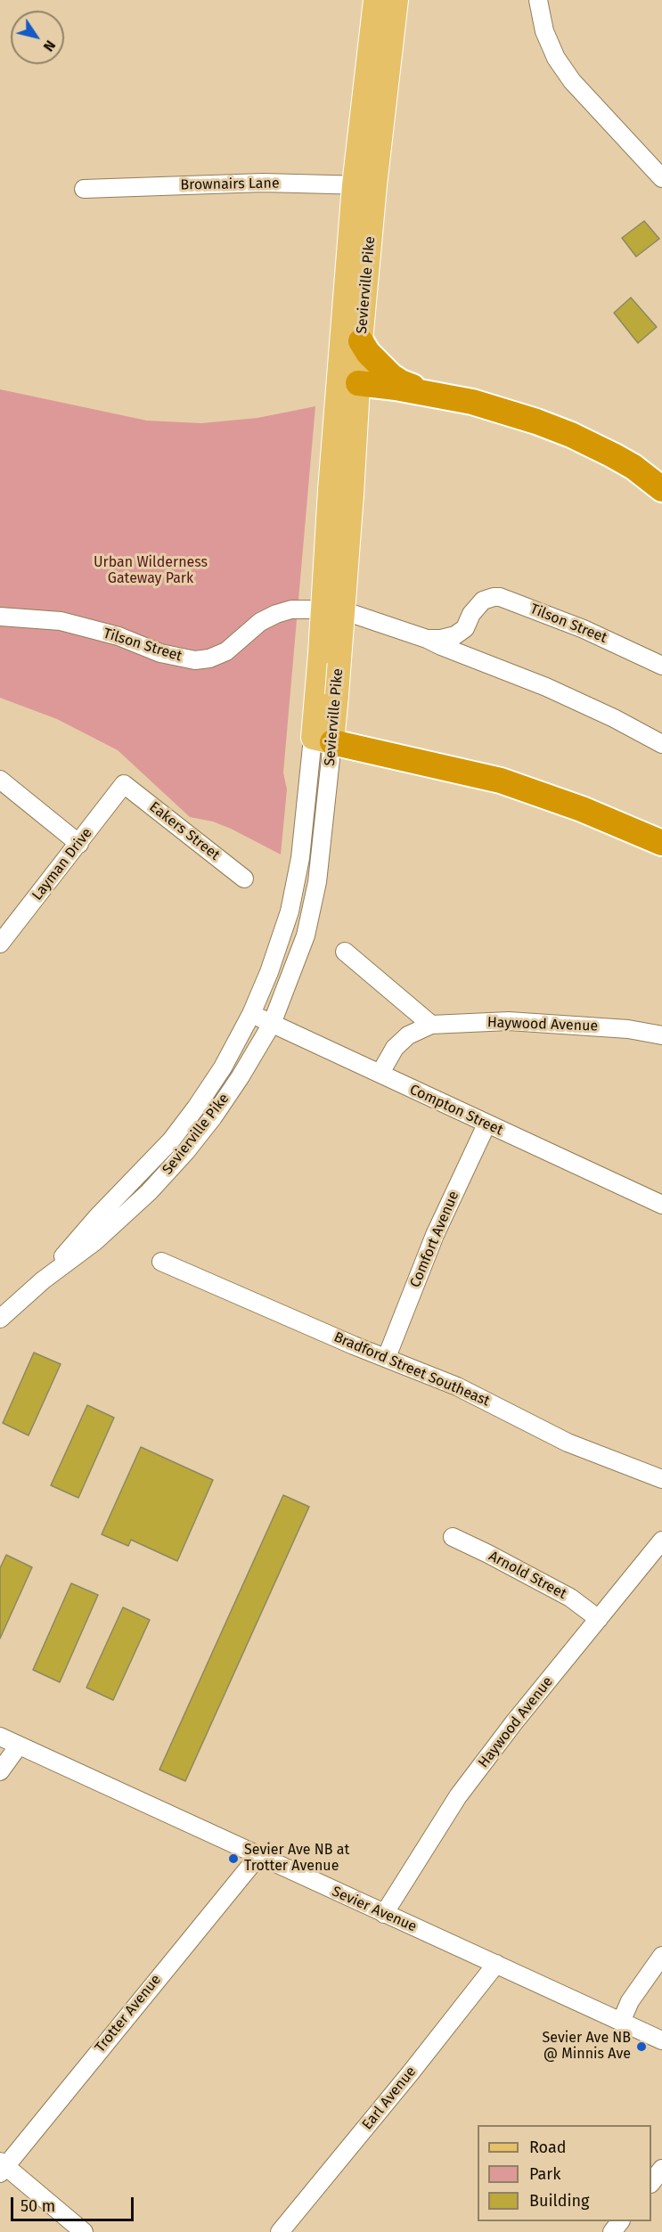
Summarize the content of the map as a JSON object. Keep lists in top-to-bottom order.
{
  "streets": {
    "main road": ["Sevierville Pike"],
    "street": [
      "Brownairs Lane",
      "Tilson Street",
      "Eakers Street",
      "Layman Drive",
      "Haywood Avenue",
      "Compton Street",
      "Comfort Avenue",
      "Bradford Street Southeast",
      "Arnold Street",
      "Sevier Avenue",
      "Trotter Avenue",
      "Earl Avenue"
    ]
  },
  "crossings": [
    ["Brownairs Lane", "Sevierville Pike"],
    ["Sevierville Pike", "Compton Street"],
    ["Eakers Street", "Layman Drive"],
    ["Haywood Avenue", "Compton Street"],
    ["Haywood Avenue", "Arnold Street"],
    ["Haywood Avenue", "Sevier Avenue"],
    ["Compton Street", "Comfort Avenue"],
    ["Comfort Avenue", "Bradford Street Southeast"],
    ["Sevier Avenue", "Trotter Avenue"],
    ["Sevier Avenue", "Earl Avenue"]
  ],
  "parks": ["Urban Wilderness Gateway Park"],
  "places": ["Sevier Ave NB at Trotter Avenue", "Sevier Ave NB @ Minnis Ave"],
  "legend": ["Road", "Park", "Building"],
  "scale_bar": "50 m",
  "north": "bottom right"
}
